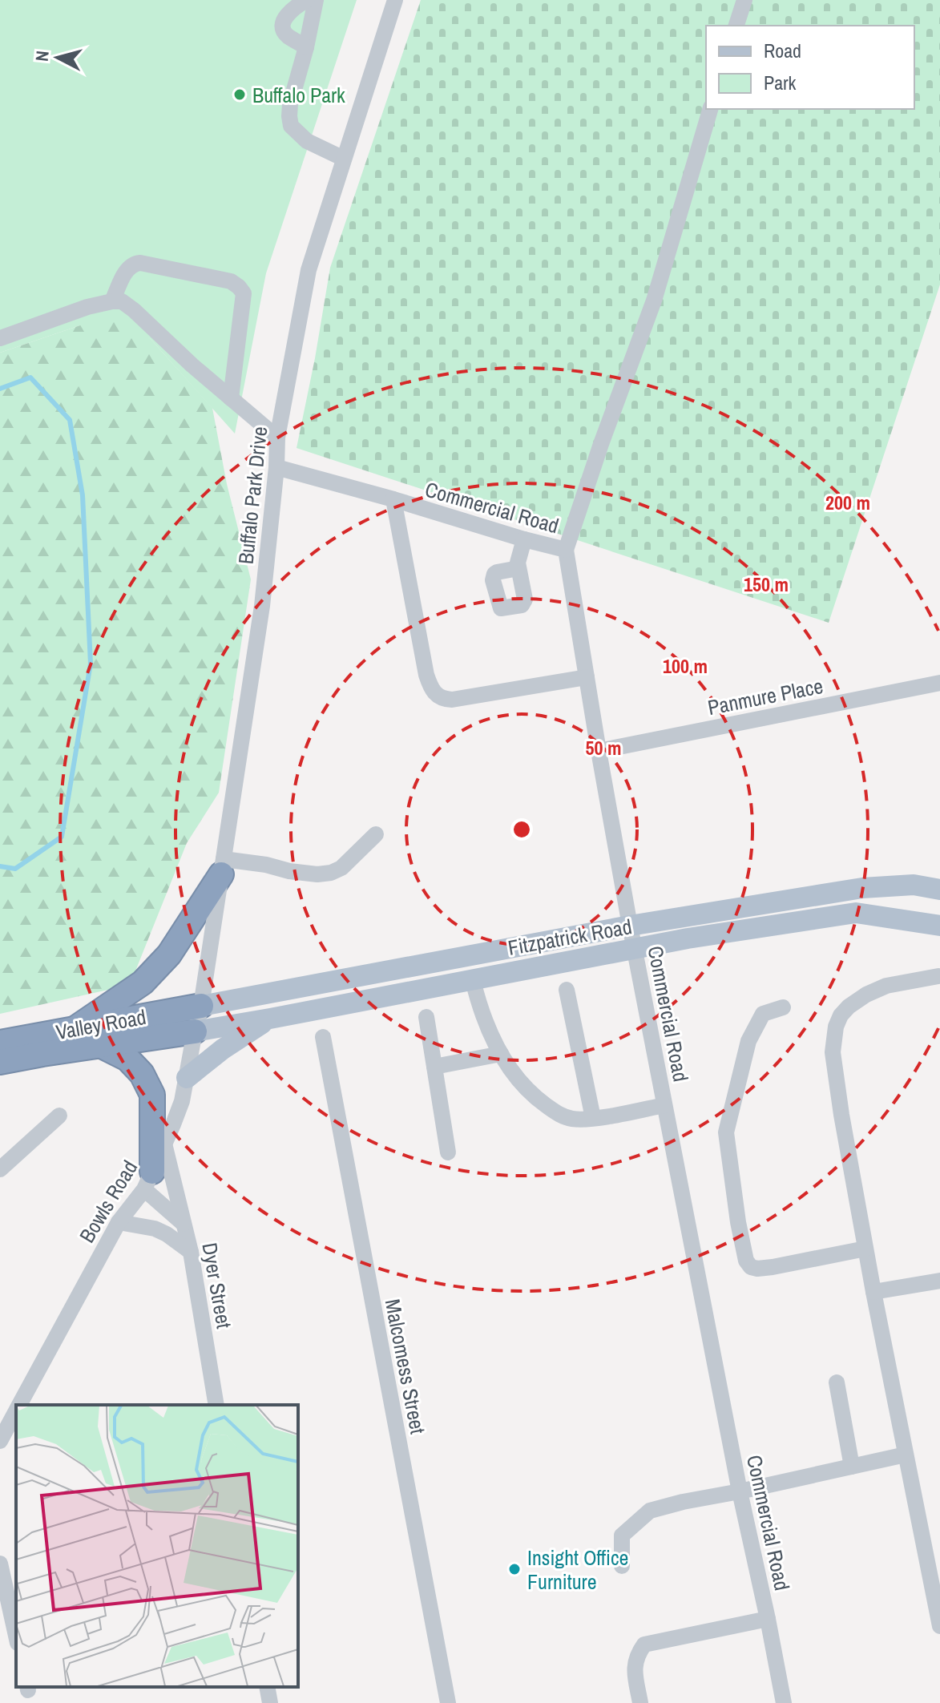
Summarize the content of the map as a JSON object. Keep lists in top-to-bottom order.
{
  "streets": {
    "highway": ["Valley Road"],
    "main road": ["Fitzpatrick Road"],
    "street": [
      "Buffalo Park Drive",
      "Commercial Road",
      "Panmure Place",
      "Bowls Road",
      "Dyer Street",
      "Malcomess Street"
    ]
  },
  "crossings": [
    ["Buffalo Park Drive", "Commercial Road"],
    ["Buffalo Park Drive", "Fitzpatrick Road"],
    ["Buffalo Park Drive", "Valley Road"],
    ["Buffalo Park Drive", "Bowls Road"],
    ["Commercial Road", "Panmure Place"],
    ["Commercial Road", "Fitzpatrick Road"],
    ["Fitzpatrick Road", "Valley Road"],
    ["Fitzpatrick Road", "Bowls Road"],
    ["Valley Road", "Bowls Road"],
    ["Bowls Road", "Dyer Street"]
  ],
  "places": ["Buffalo Park", "Insight Office Furniture"],
  "legend": ["Road", "Park"],
  "north": "left",
  "rings": [
    "200 m",
    "150 m",
    "100 m",
    "50 m"
  ]
}
